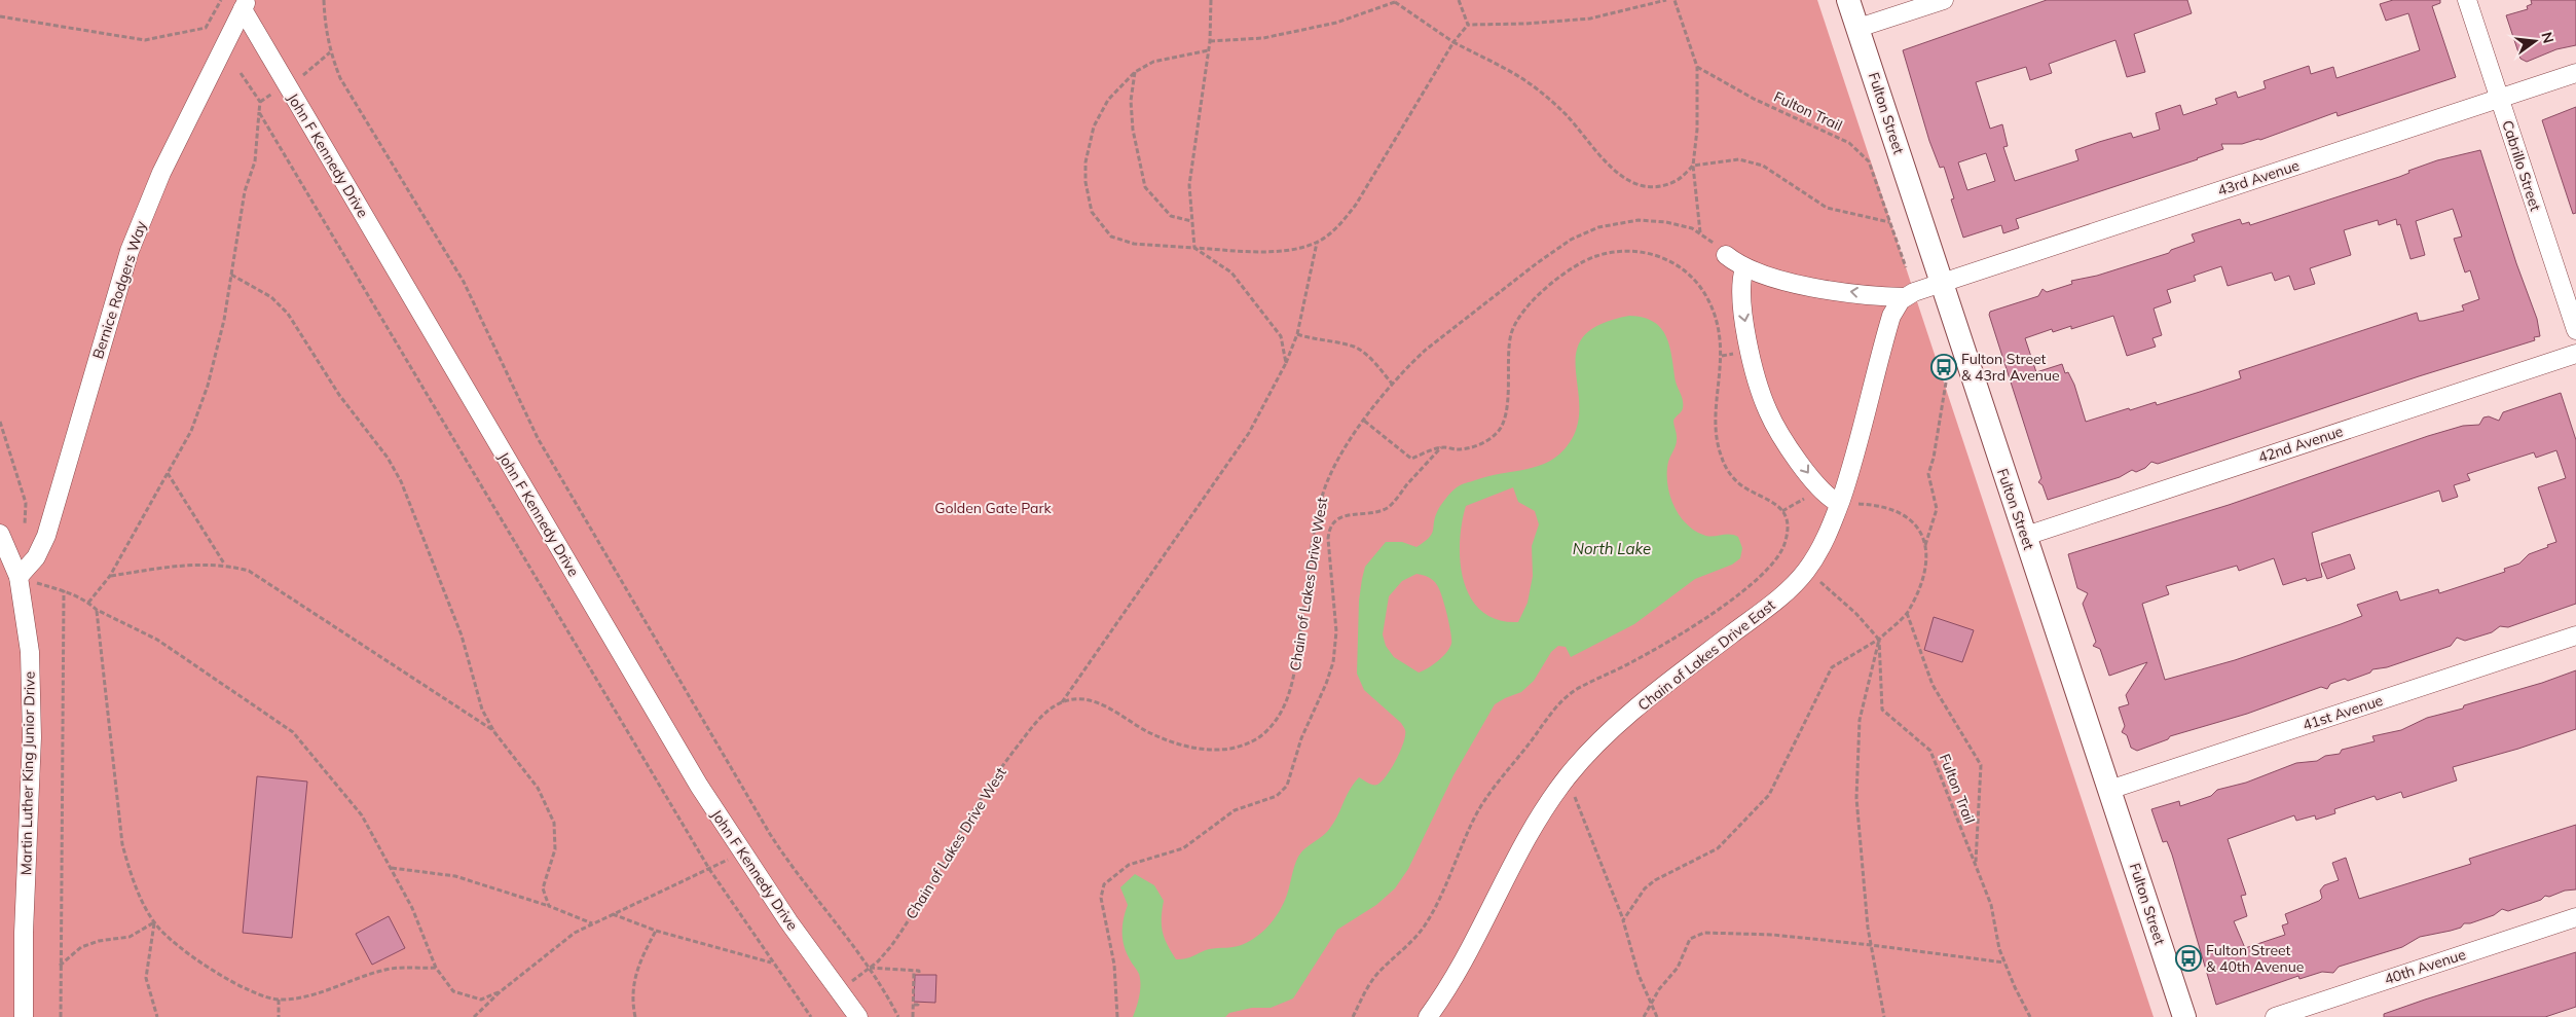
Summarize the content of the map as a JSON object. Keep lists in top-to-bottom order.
{
  "streets": {
    "main road": ["Fulton Street"],
    "street": [
      "John F Kennedy Drive",
      "Cabrillo Street",
      "43rd Avenue",
      "Bernice Rodgers Way",
      "42nd Avenue",
      "Chain of Lakes Drive East",
      "41st Avenue",
      "Martin Luther King Junior Drive",
      "40th Avenue"
    ],
    "path": ["Fulton Trail", "Chain of Lakes Drive West"]
  },
  "crossings": [
    ["Fulton Street", "43rd Avenue"],
    ["Fulton Street", "42nd Avenue"],
    ["Fulton Street", "41st Avenue"],
    ["John F Kennedy Drive", "Bernice Rodgers Way"],
    ["John F Kennedy Drive", "Chain of Lakes Drive West"],
    ["Cabrillo Street", "43rd Avenue"],
    ["Bernice Rodgers Way", "Martin Luther King Junior Drive"]
  ],
  "water": ["North Lake"],
  "parks": ["Golden Gate Park"],
  "places": {
    "bus stop": ["Fulton Street & 43rd Avenue", "Fulton Street & 40th Avenue"]
  },
  "north": "right"
}
